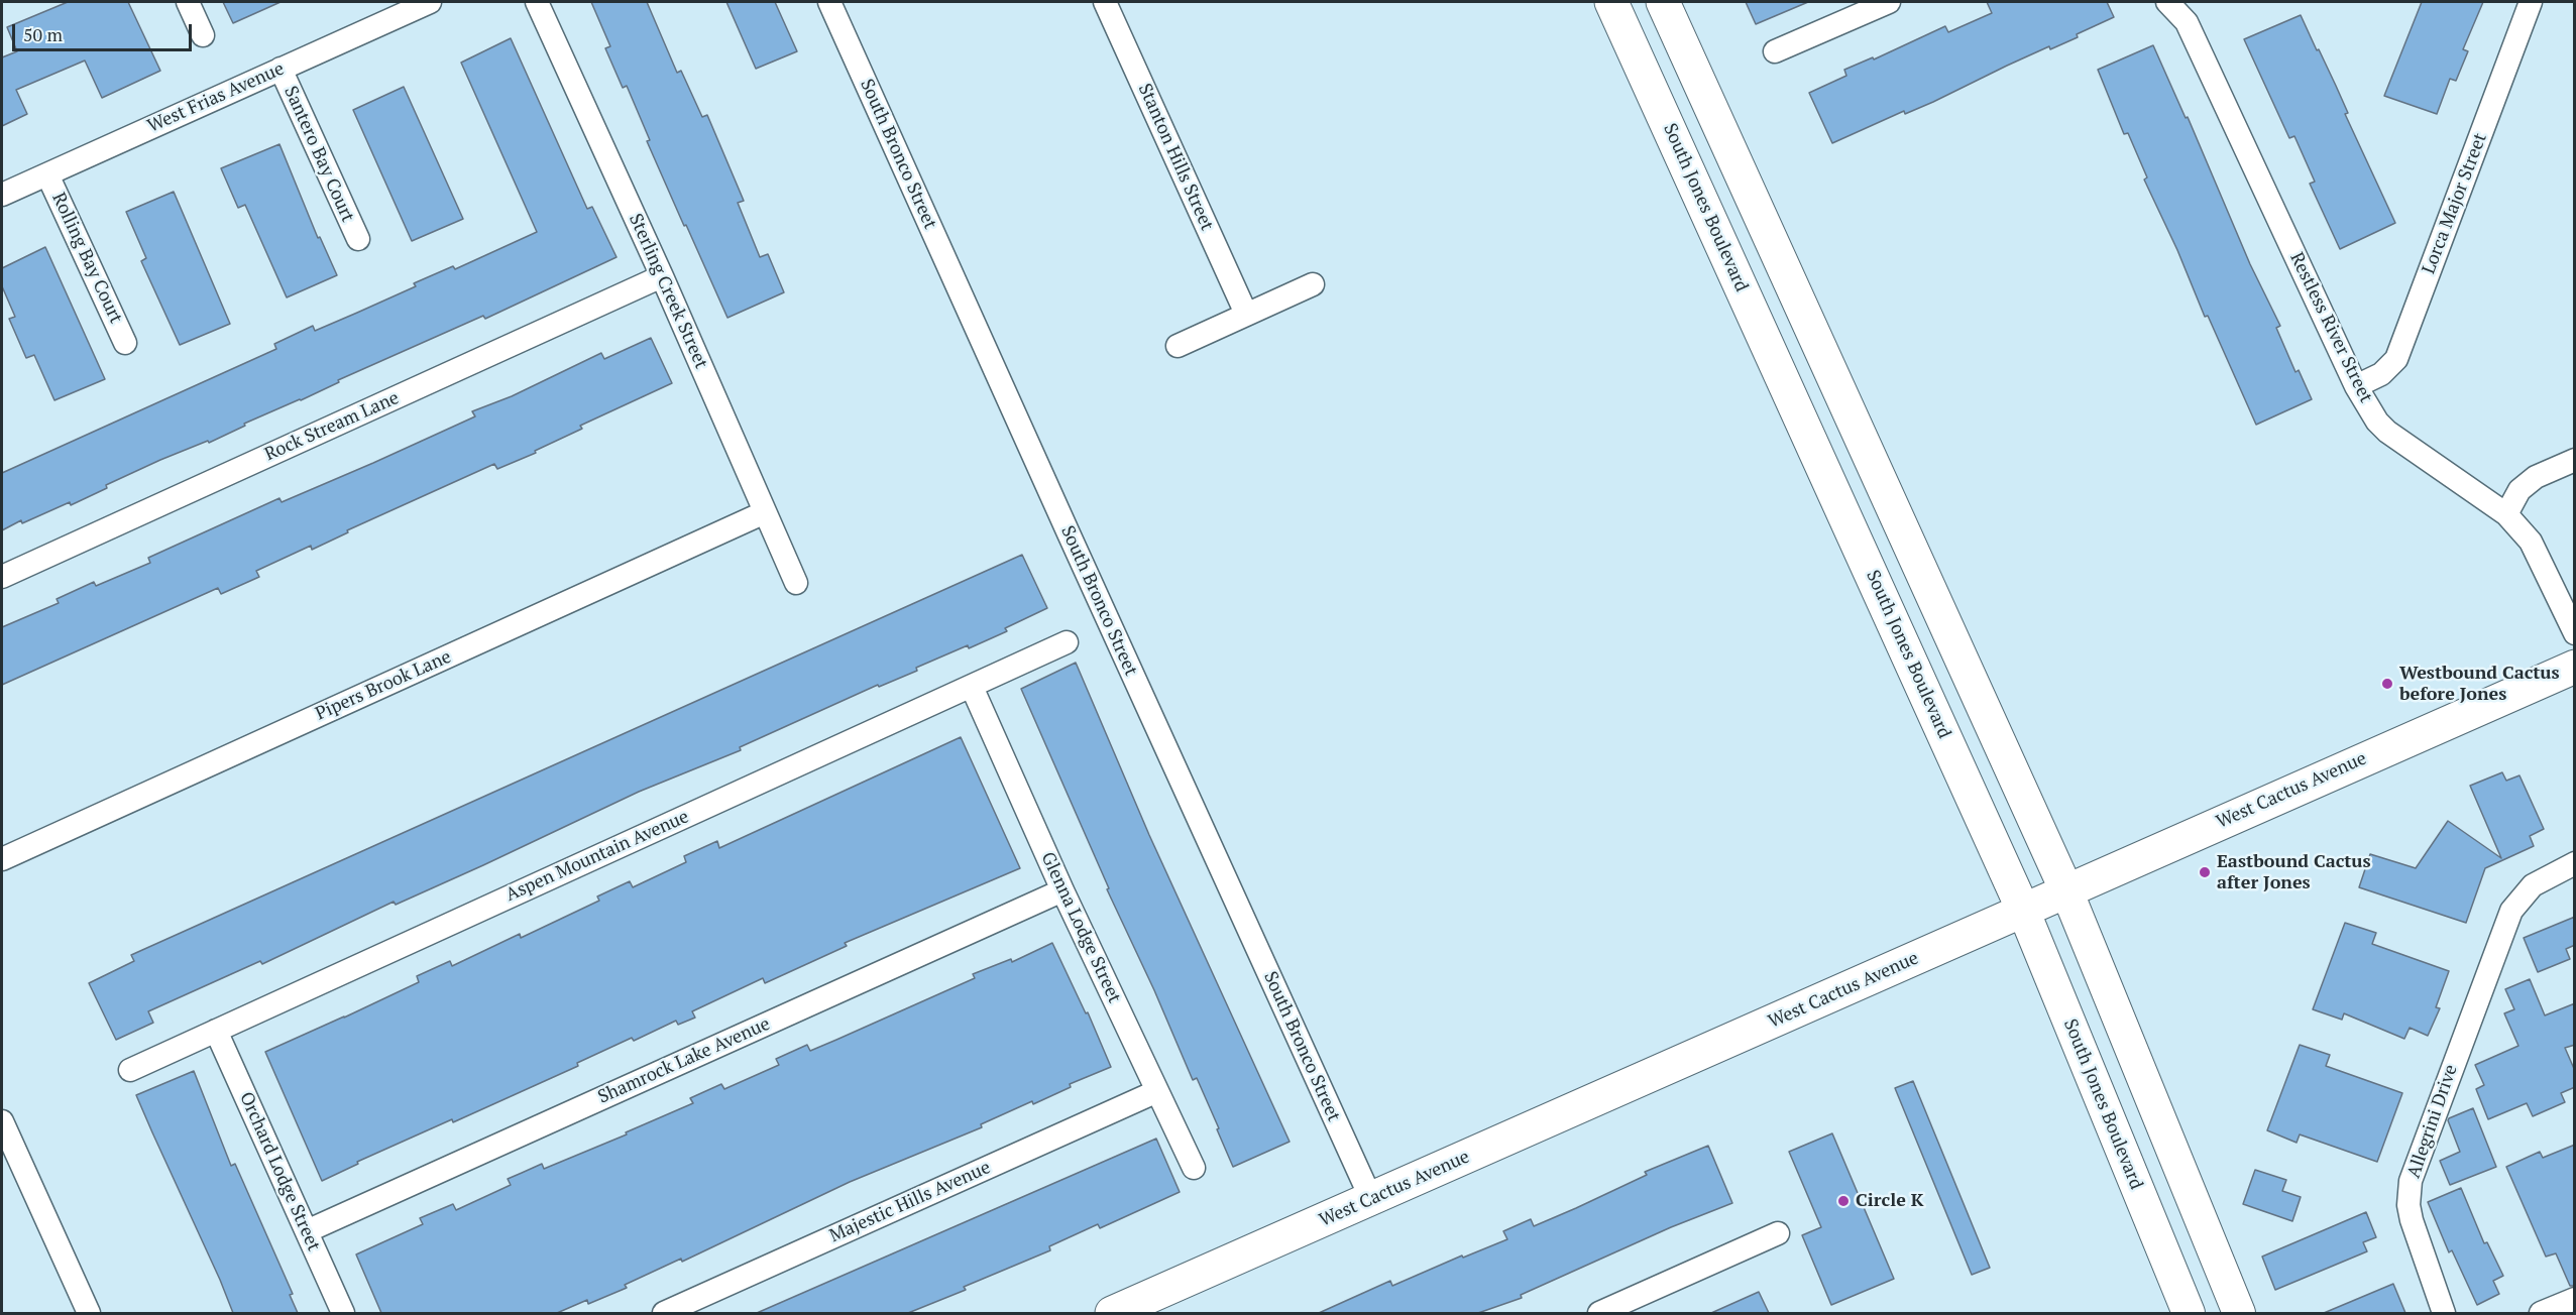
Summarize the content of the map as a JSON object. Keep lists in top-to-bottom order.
{
  "streets": {
    "main road": ["South Jones Boulevard", "West Cactus Avenue"],
    "street": [
      "West Frias Avenue",
      "Santero Bay Court",
      "South Bronco Street",
      "Stanton Hills Street",
      "Lorca Major Street",
      "Rolling Bay Court",
      "Sterling Creek Street",
      "Restless River Street",
      "Rock Stream Lane",
      "Pipers Brook Lane",
      "Aspen Mountain Avenue",
      "Glenna Lodge Street",
      "Shamrock Lake Avenue",
      "Allegrini Drive",
      "Orchard Lodge Street",
      "Majestic Hills Avenue"
    ]
  },
  "crossings": [
    ["West Frias Avenue", "Santero Bay Court"],
    ["West Frias Avenue", "Rolling Bay Court"],
    ["South Bronco Street", "West Cactus Avenue"],
    ["Lorca Major Street", "Restless River Street"],
    ["South Jones Boulevard", "West Cactus Avenue"],
    ["Sterling Creek Street", "Rock Stream Lane"],
    ["Sterling Creek Street", "Pipers Brook Lane"],
    ["Aspen Mountain Avenue", "Glenna Lodge Street"],
    ["Aspen Mountain Avenue", "Orchard Lodge Street"],
    ["Glenna Lodge Street", "Shamrock Lake Avenue"],
    ["Glenna Lodge Street", "Majestic Hills Avenue"],
    ["Shamrock Lake Avenue", "Orchard Lodge Street"]
  ],
  "places": ["Westbound Cactus before Jones", "Eastbound Cactus after Jones", "Circle K"],
  "scale_bar": "50 m"
}
